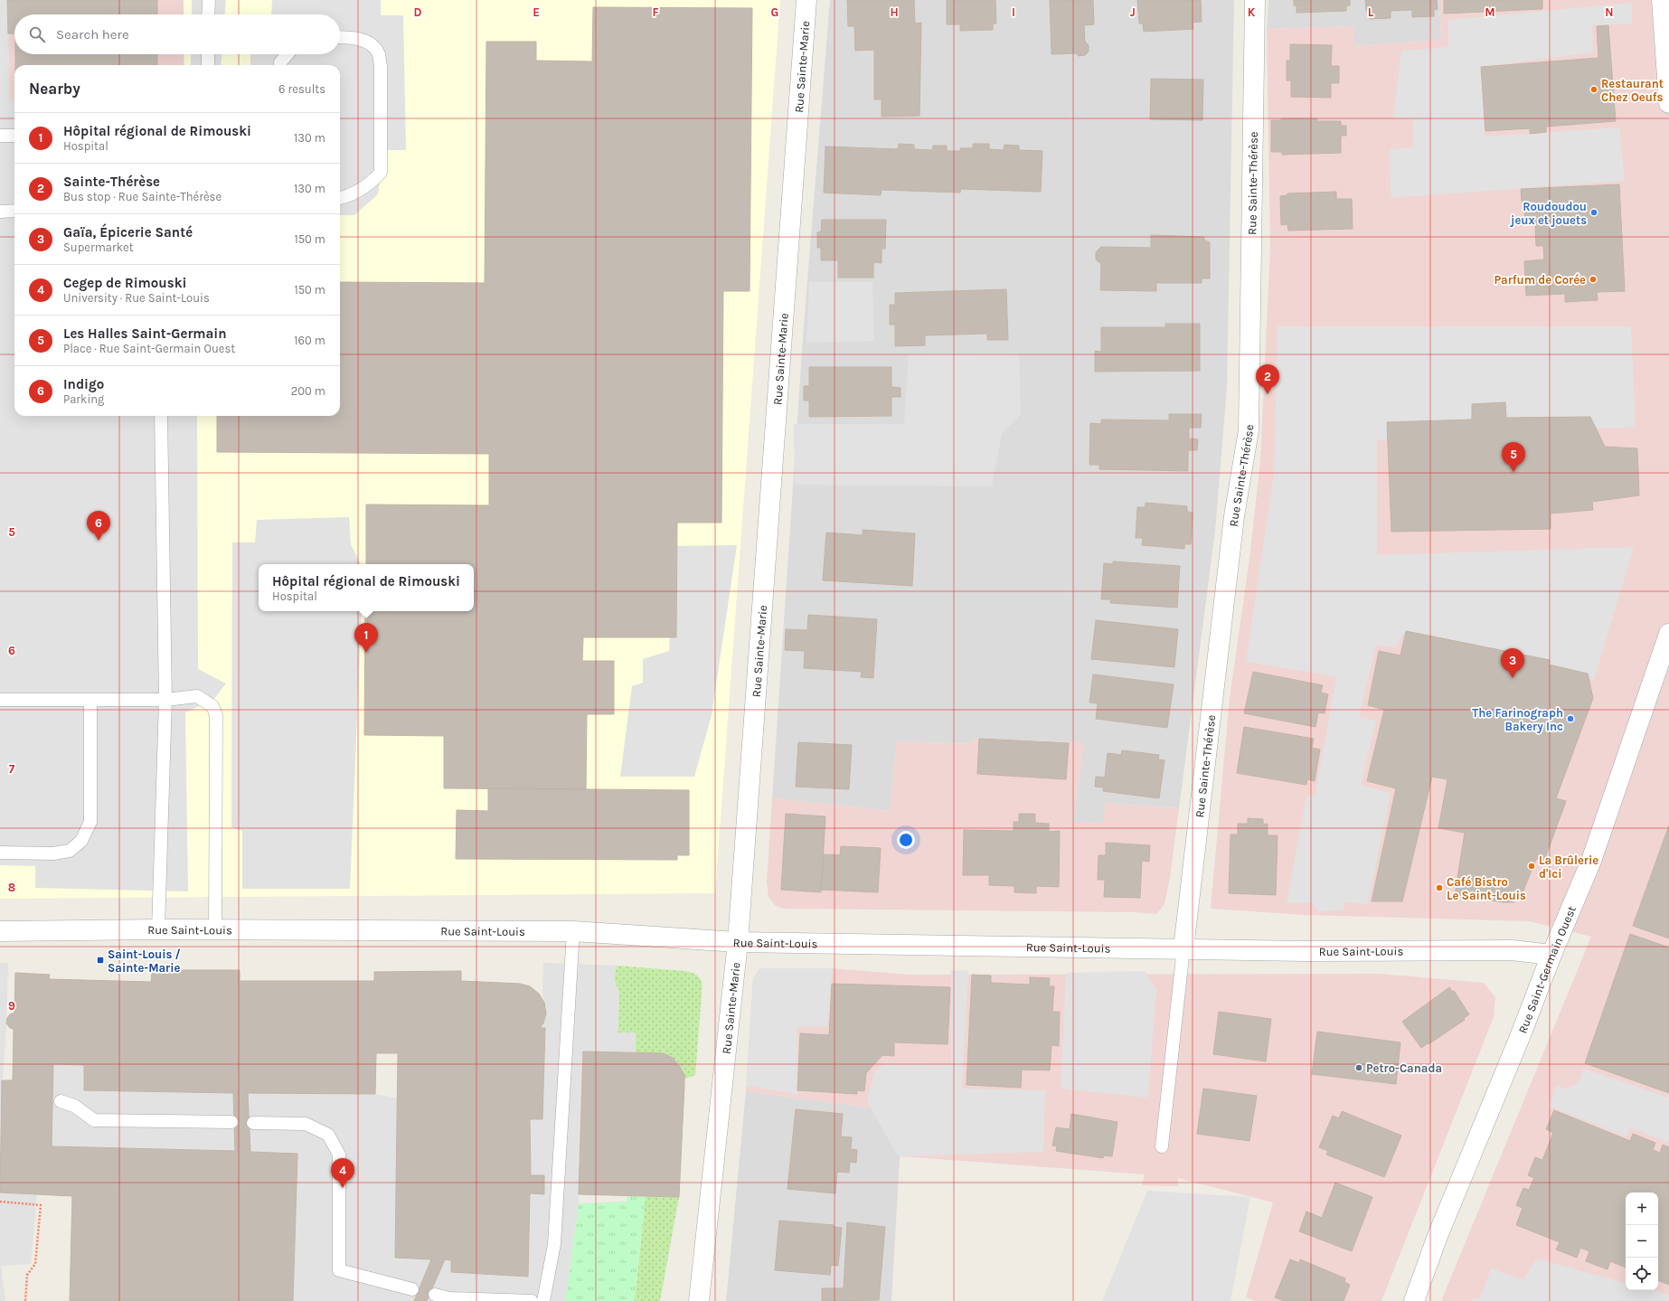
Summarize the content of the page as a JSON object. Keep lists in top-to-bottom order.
{
  "streets": {
    "street": [
      "Rue Sainte-Marie",
      "Rue Sainte-Thérèse",
      "Rue Saint-Louis",
      "Rue Saint-Germain Ouest"
    ]
  },
  "crossings": [
    ["Rue Sainte-Marie", "Rue Saint-Louis"],
    ["Rue Sainte-Thérèse", "Rue Saint-Louis"],
    ["Rue Saint-Louis", "Rue Saint-Germain Ouest"]
  ],
  "places": {
    "other": [
      "Restaurant Chez Oeufs",
      "Roudoudou jeux et jouets",
      "Parfum de Corée",
      "The Farinograph Bakery Inc",
      "La Brûlerie d'Ici",
      "Café Bistro Le Saint-Louis",
      "Petro-Canada"
    ],
    "transit": ["Saint-Louis / Sainte-Marie"]
  },
  "page": {
    "search": "Search here",
    "heading": ["Nearby", "6 results"],
    "list": [
      {
        "mark": "1",
        "name": "Hôpital régional de Rimouski",
        "note": "Hospital",
        "value": "130 m"
      },
      {
        "mark": "2",
        "name": "Sainte-Thérèse",
        "note": "Bus stop · Rue Sainte-Thérèse",
        "value": "130 m"
      },
      {
        "mark": "3",
        "name": "Gaïa, Épicerie Santé",
        "note": "Supermarket",
        "value": "150 m"
      },
      {
        "mark": "4",
        "name": "Cegep de Rimouski",
        "note": "University · Rue Saint-Louis",
        "value": "150 m"
      },
      {
        "mark": "5",
        "name": "Les Halles Saint-Germain",
        "note": "Place · Rue Saint-Germain Ouest",
        "value": "160 m"
      },
      {
        "mark": "6",
        "name": "Indigo",
        "note": "Parking",
        "value": "200 m"
      }
    ],
    "pins": [
      "2",
      "5",
      "6",
      "1",
      "3",
      "4"
    ],
    "popup": ["Hôpital régional de Rimouski", "Hospital"],
    "map_buttons": ["+", "−"]
  },
  "grid": {
    "columns": [
      "D",
      "E",
      "F",
      "G",
      "H",
      "I",
      "J",
      "K",
      "L",
      "M",
      "N"
    ],
    "rows": [
      "5",
      "6",
      "7",
      "8",
      "9"
    ]
  }
}
